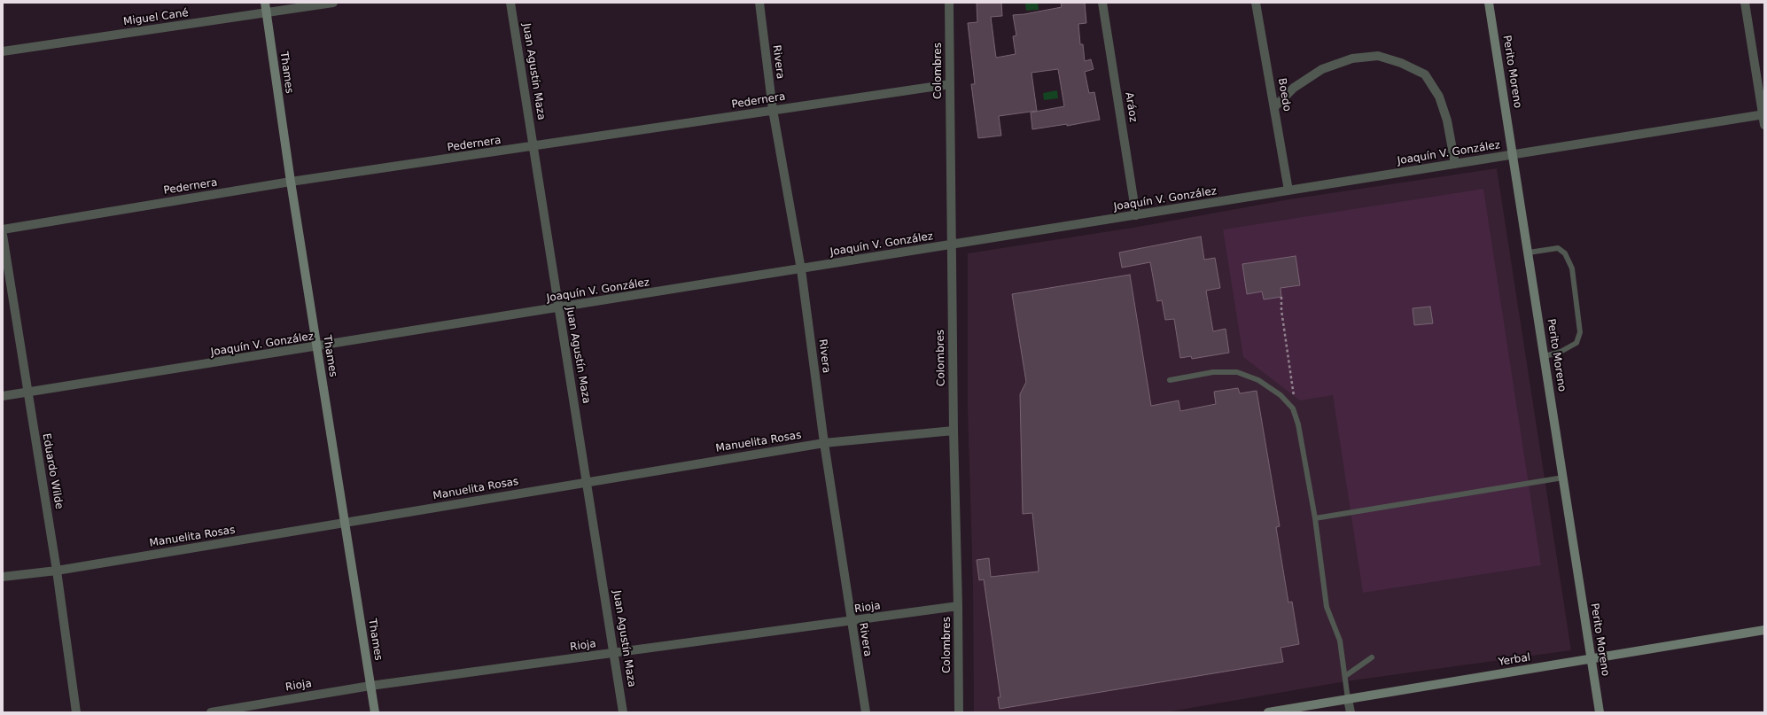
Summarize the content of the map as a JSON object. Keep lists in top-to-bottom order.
{
  "streets": {
    "street": [
      "Miguel Cané",
      "Rivera",
      "Colombres",
      "Juan Agustín Maza",
      "Perito Moreno",
      "Thames",
      "Boedo",
      "Pedernera",
      "Aráoz",
      "Joaquín V. González",
      "Manuelita Rosas",
      "Eduardo Wilde",
      "Rioja",
      "Yerbal"
    ]
  },
  "crossings": [
    ["Miguel Cané", "Thames"],
    ["Rivera", "Pedernera"],
    ["Rivera", "Joaquín V. González"],
    ["Rivera", "Manuelita Rosas"],
    ["Rivera", "Rioja"],
    ["Colombres", "Pedernera"],
    ["Colombres", "Joaquín V. González"],
    ["Colombres", "Manuelita Rosas"],
    ["Colombres", "Rioja"],
    ["Juan Agustín Maza", "Pedernera"],
    ["Juan Agustín Maza", "Joaquín V. González"],
    ["Juan Agustín Maza", "Manuelita Rosas"],
    ["Juan Agustín Maza", "Rioja"],
    ["Perito Moreno", "Joaquín V. González"],
    ["Perito Moreno", "Yerbal"],
    ["Thames", "Pedernera"],
    ["Thames", "Joaquín V. González"],
    ["Thames", "Manuelita Rosas"],
    ["Thames", "Rioja"],
    ["Boedo", "Joaquín V. González"],
    ["Aráoz", "Joaquín V. González"],
    ["Joaquín V. González", "Eduardo Wilde"],
    ["Manuelita Rosas", "Eduardo Wilde"]
  ]
}
